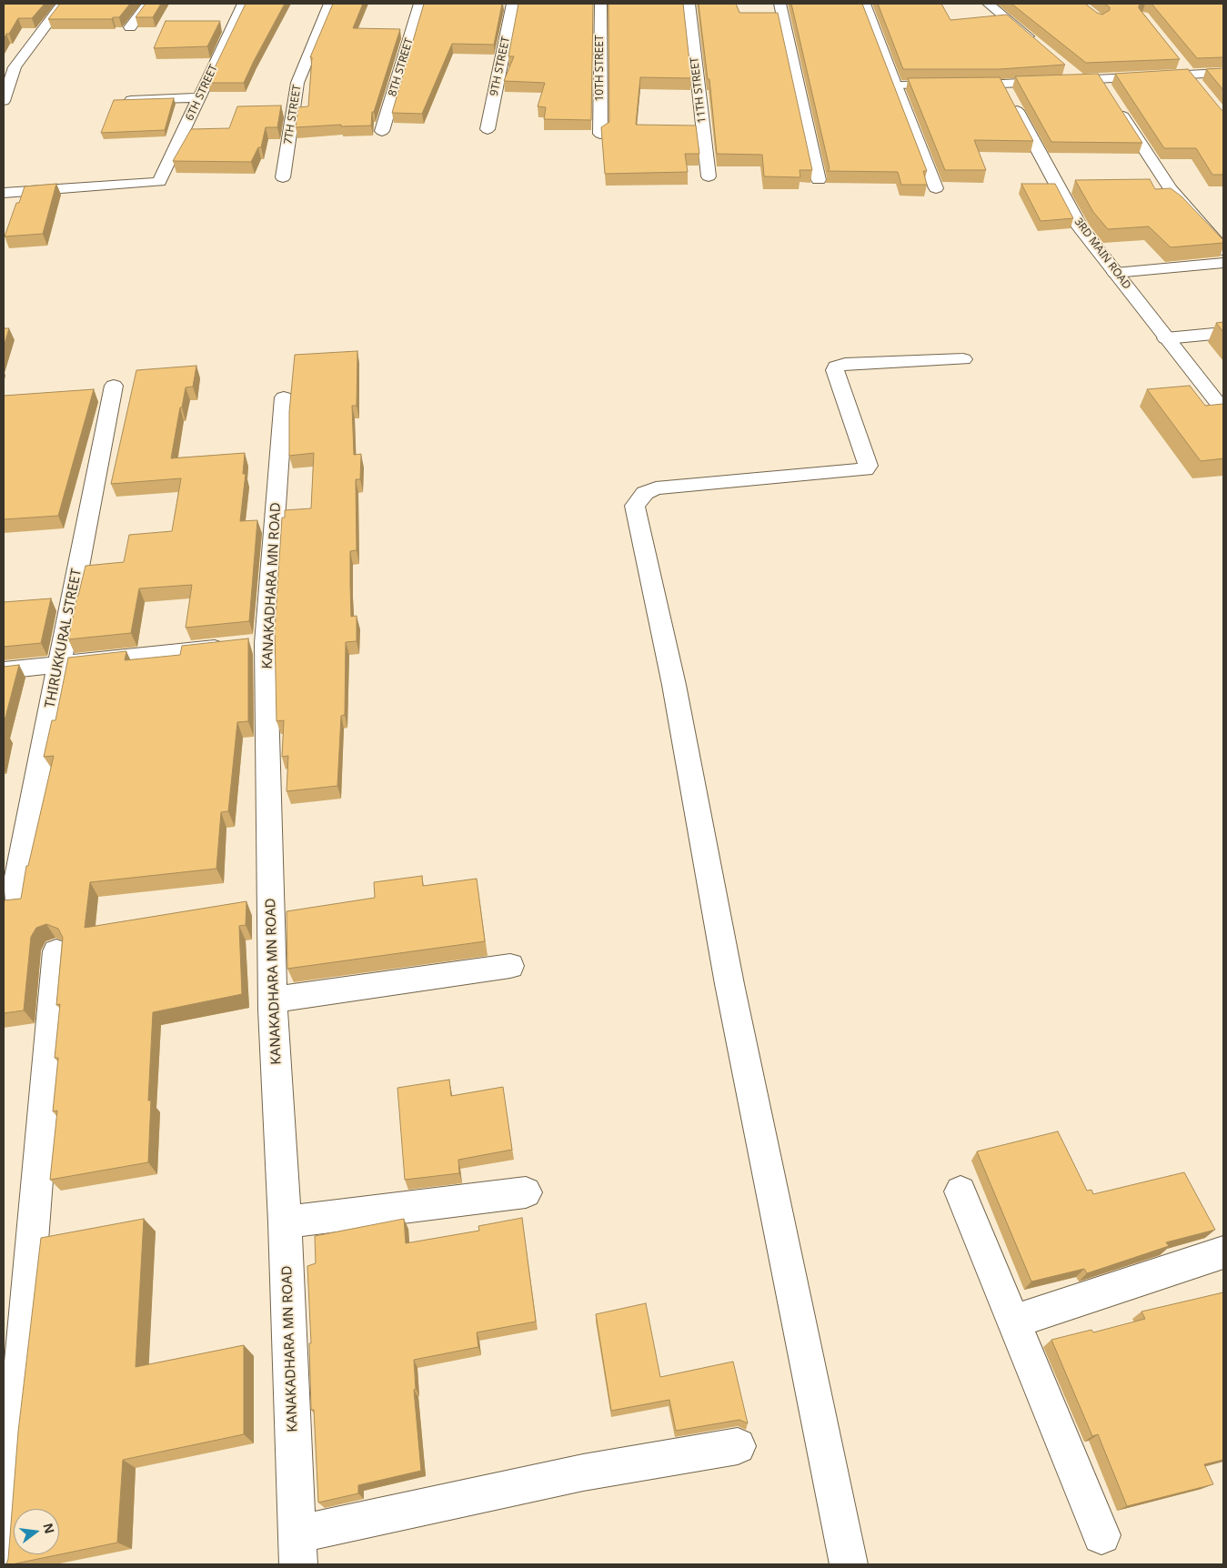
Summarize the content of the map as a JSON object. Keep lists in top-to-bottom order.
{
  "streets": {
    "street": [
      "9TH STREET",
      "8TH STREET",
      "10TH STREET",
      "11TH STREET",
      "6TH STREET",
      "7TH STREET",
      "3RD MAIN ROAD",
      "KANAKADHARA MN ROAD",
      "THIRUKKURAL STREET"
    ]
  },
  "north": "right"
}
